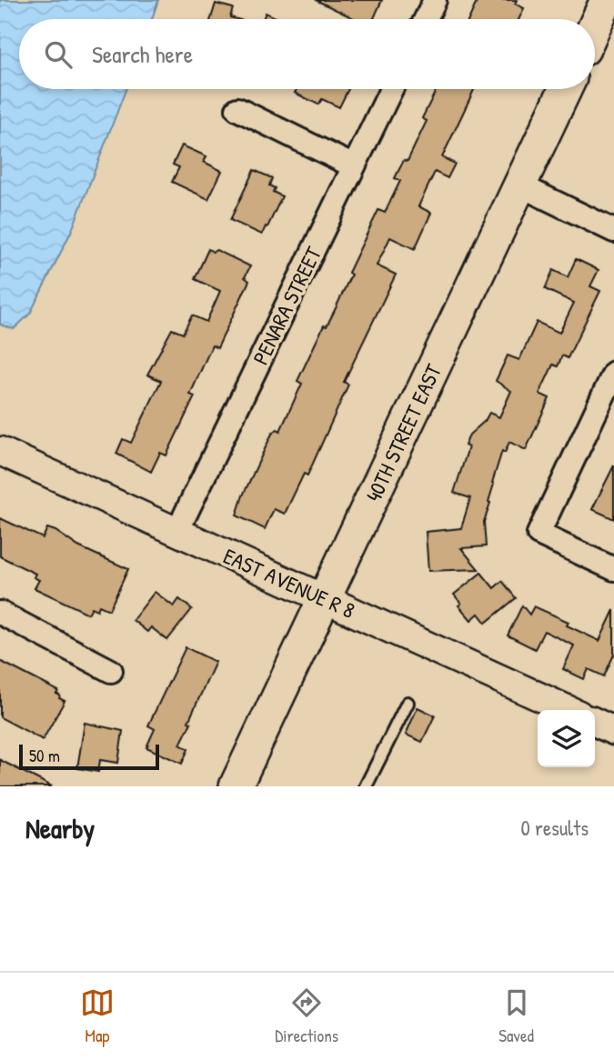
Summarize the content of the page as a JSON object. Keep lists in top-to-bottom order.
{
  "streets": {
    "main road": ["40TH STREET EAST"],
    "street": ["PENARA STREET", "EAST AVENUE R 8"]
  },
  "crossings": [
    ["PENARA STREET", "EAST AVENUE R 8"],
    ["40TH STREET EAST", "EAST AVENUE R 8"]
  ],
  "scale_bar": "50 m",
  "page": {
    "search": "Search here",
    "scale": "50 m",
    "heading": ["Nearby", "0 results"],
    "nav": ["Map", "Directions", "Saved"]
  }
}
